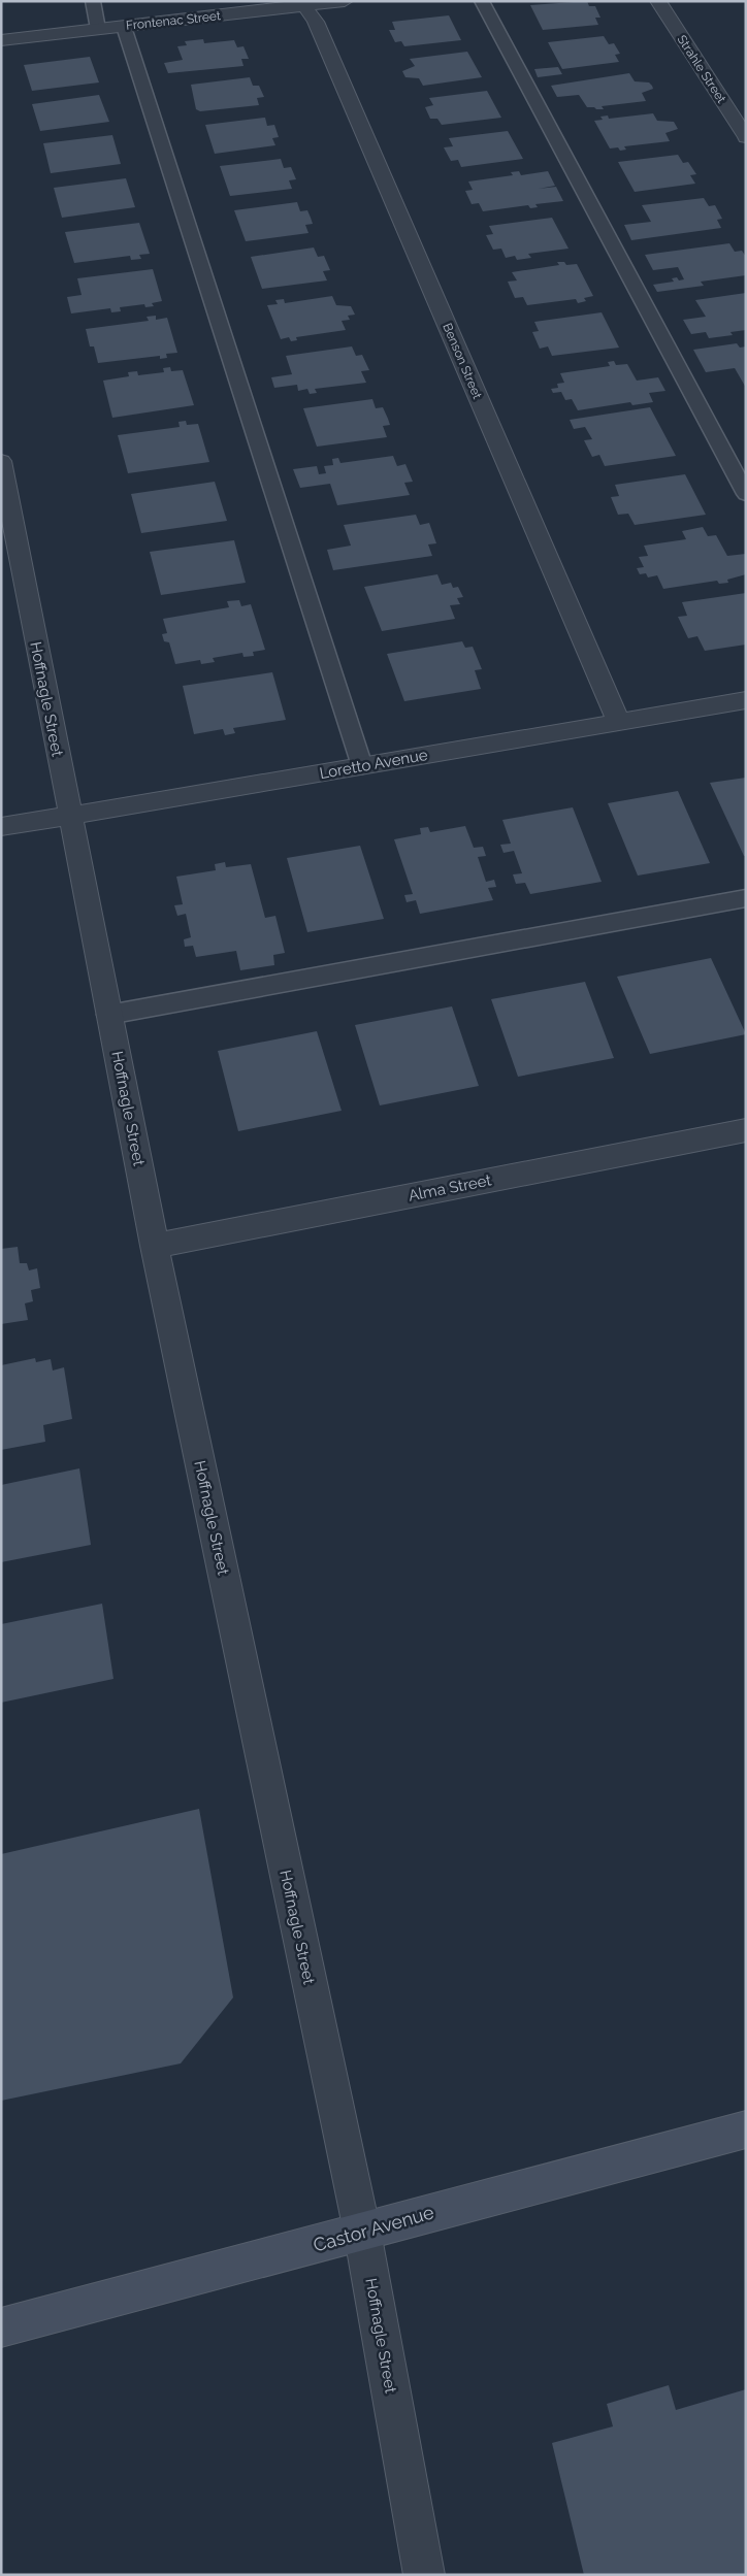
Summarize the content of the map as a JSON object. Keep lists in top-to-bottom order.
{
  "streets": {
    "main road": ["Castor Avenue"],
    "street": [
      "Frontenac Street",
      "Strahle Street",
      "Benson Street",
      "Hoffnagle Street",
      "Loretto Avenue",
      "Alma Street"
    ]
  },
  "crossings": [
    ["Frontenac Street", "Benson Street"],
    ["Benson Street", "Loretto Avenue"],
    ["Hoffnagle Street", "Loretto Avenue"],
    ["Hoffnagle Street", "Alma Street"],
    ["Hoffnagle Street", "Castor Avenue"]
  ]
}
